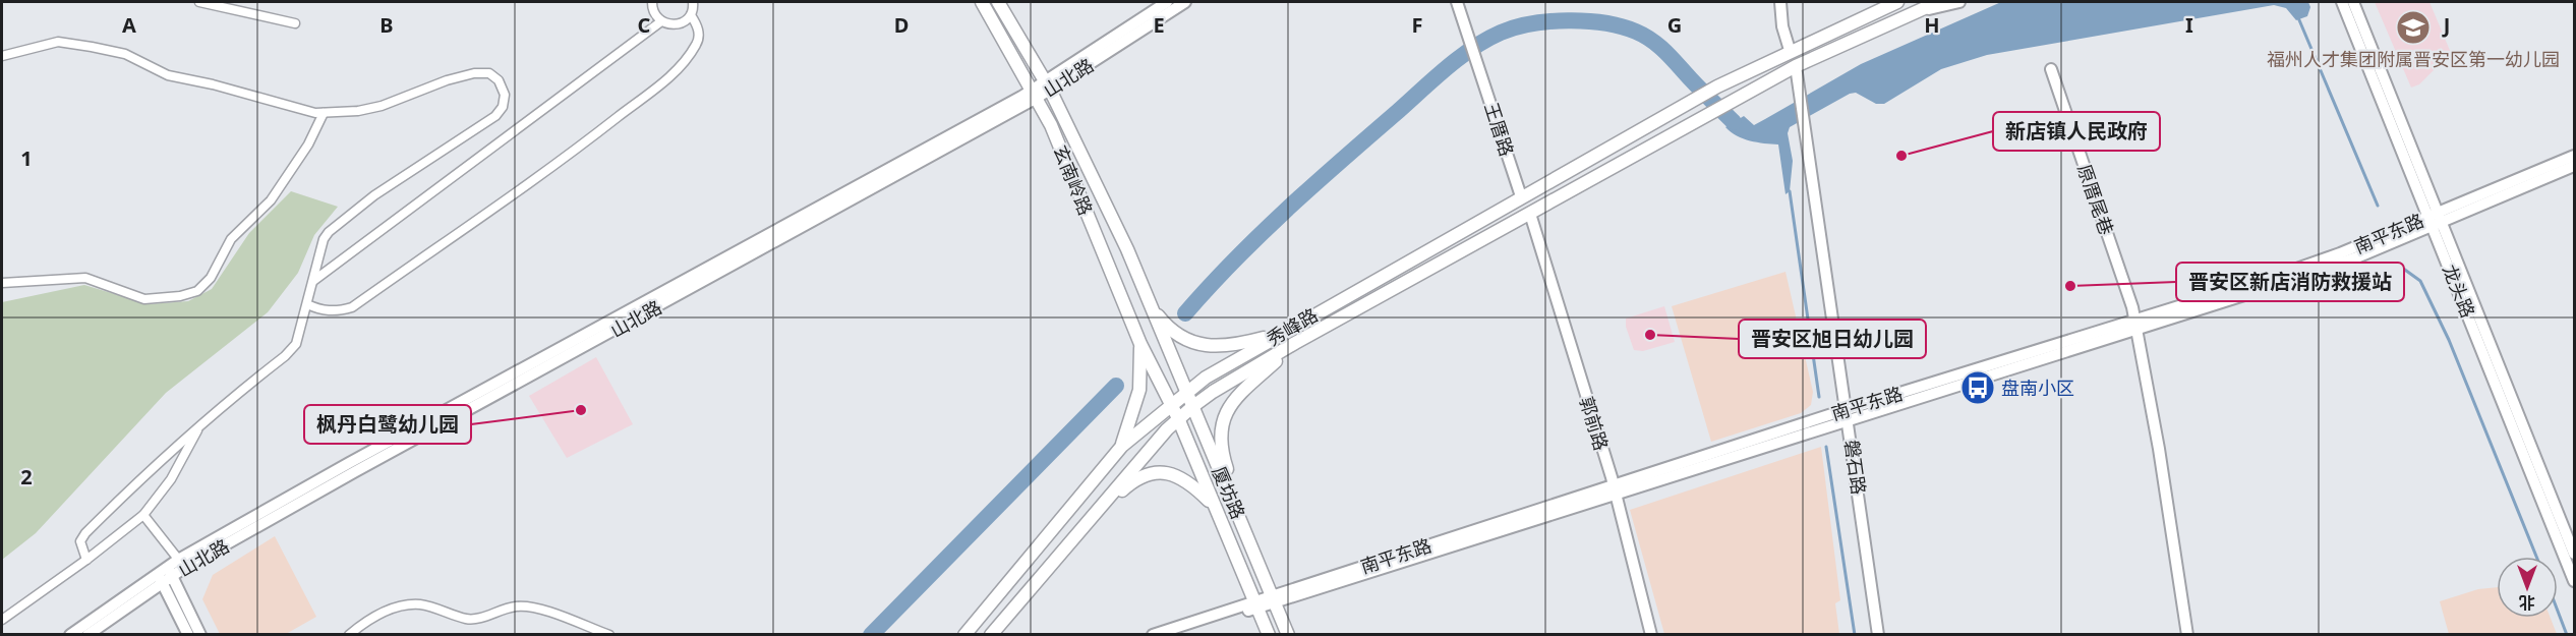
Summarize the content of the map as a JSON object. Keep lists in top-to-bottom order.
{
  "streets": {
    "main road": [
      "山北路",
      "王厝路",
      "玄南岭路",
      "原厝尾巷",
      "南平东路",
      "龙头路",
      "秀峰路",
      "郭前路",
      "磐石路",
      "厦坊路"
    ]
  },
  "crossings": [
    ["山北路", "玄南岭路"],
    ["王厝路", "秀峰路"],
    ["玄南岭路", "厦坊路"],
    ["原厝尾巷", "南平东路"],
    ["南平东路", "龙头路"],
    ["南平东路", "郭前路"],
    ["南平东路", "磐石路"],
    ["南平东路", "厦坊路"],
    ["秀峰路", "郭前路"],
    ["秀峰路", "磐石路"],
    ["秀峰路", "厦坊路"]
  ],
  "places": {
    "school or university": ["福州人才集团附属晋安区第一幼儿园"],
    "other": [
      "新店镇人民政府",
      "晋安区新店消防救援站",
      "晋安区旭日幼儿园",
      "枫丹白鹭幼儿园"
    ],
    "bus stop": ["盘南小区"]
  },
  "north": "bottom",
  "grid": {
    "columns": [
      "A",
      "B",
      "C",
      "D",
      "E",
      "F",
      "G",
      "H",
      "I",
      "J"
    ],
    "rows": ["1", "2"]
  }
}
